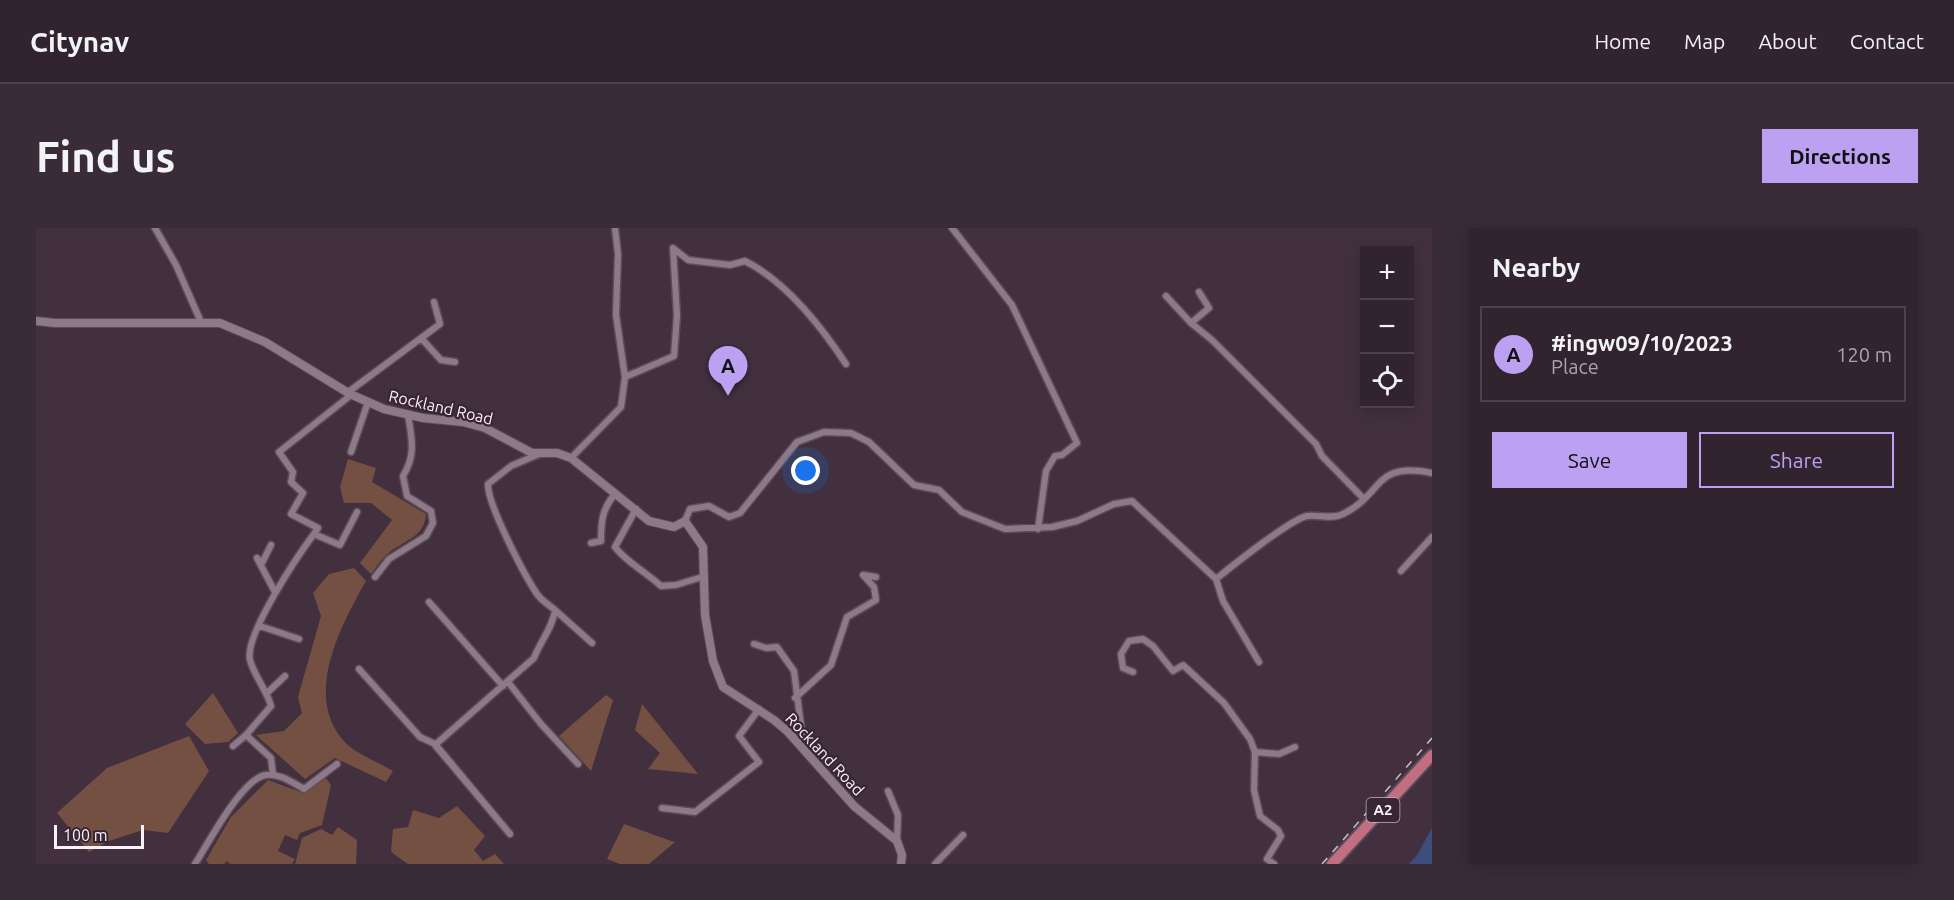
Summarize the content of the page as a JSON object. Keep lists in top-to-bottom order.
{
  "streets": {
    "highway": ["A2"],
    "street": ["Rockland Road"]
  },
  "scale_bar": "100 m",
  "page": {
    "header": "Citynav",
    "nav": [
      "Home",
      "Map",
      "About",
      "Contact"
    ],
    "buttons": [
      "Directions",
      ["Save", "Share"]
    ],
    "title": "Find us",
    "heading": "Nearby",
    "map_buttons": ["+", "−"],
    "list": [
      {
        "mark": "A",
        "name": "#ingw09/10/2023",
        "note": "Place",
        "value": "120 m"
      }
    ],
    "pins": "A",
    "scale": "100 m"
  }
}
